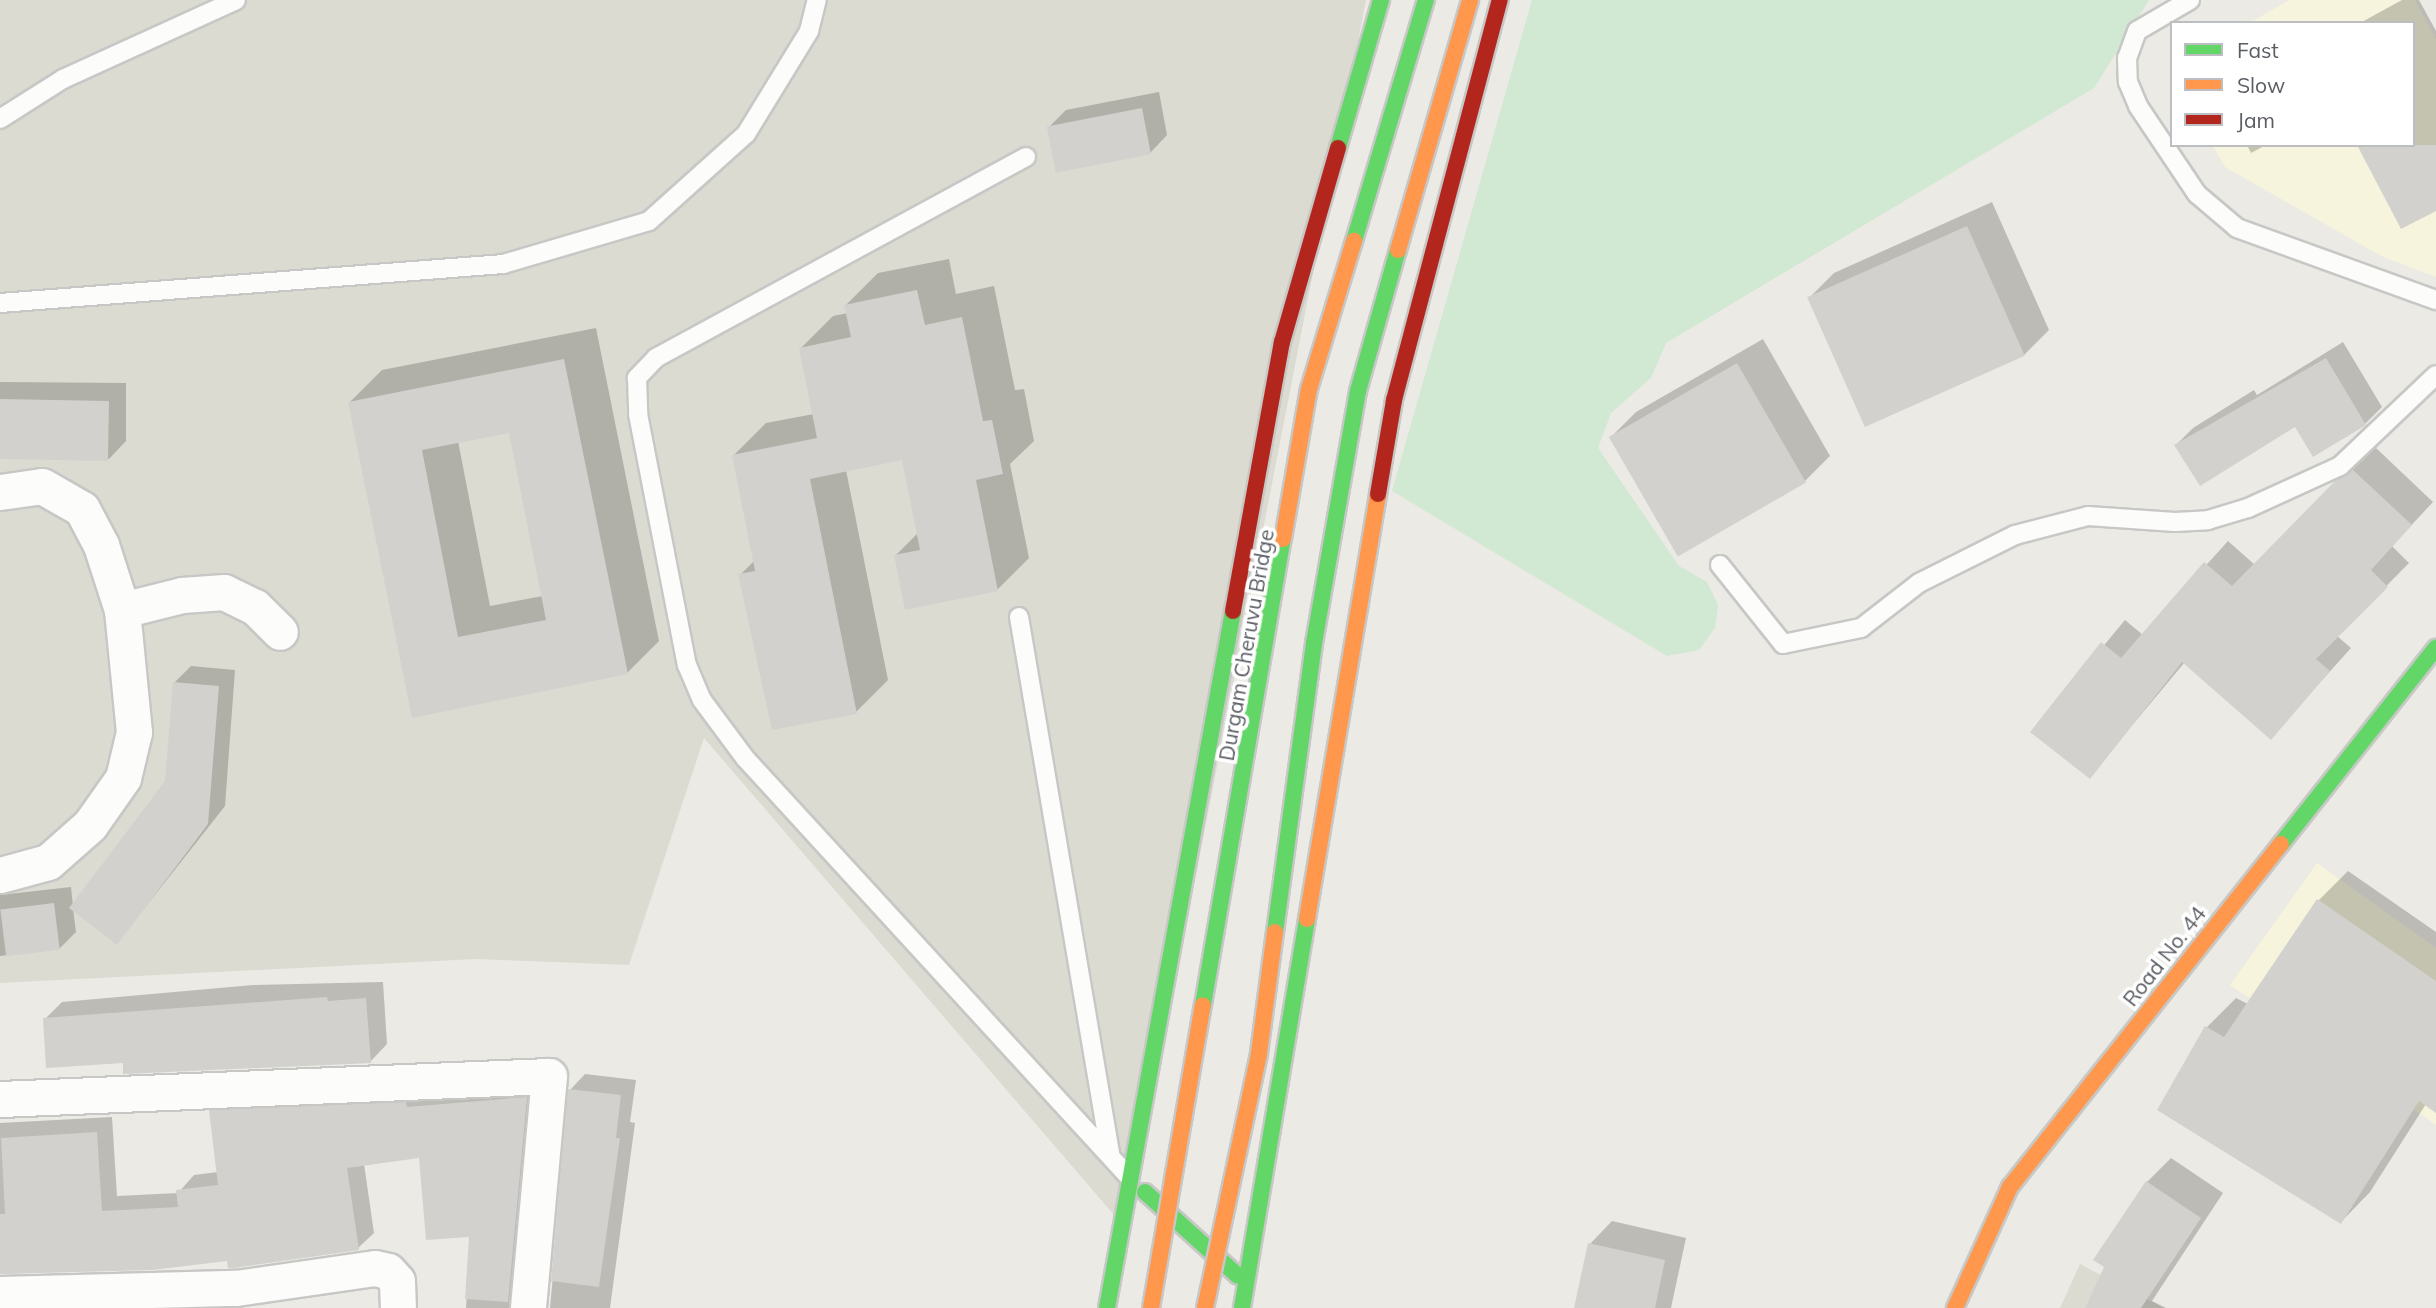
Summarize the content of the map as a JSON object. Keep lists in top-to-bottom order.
{
  "streets": {
    "main road": ["Durgam Cheruvu Bridge", "Road No. 44"]
  },
  "legend": ["Fast", "Slow", "Jam"]
}
